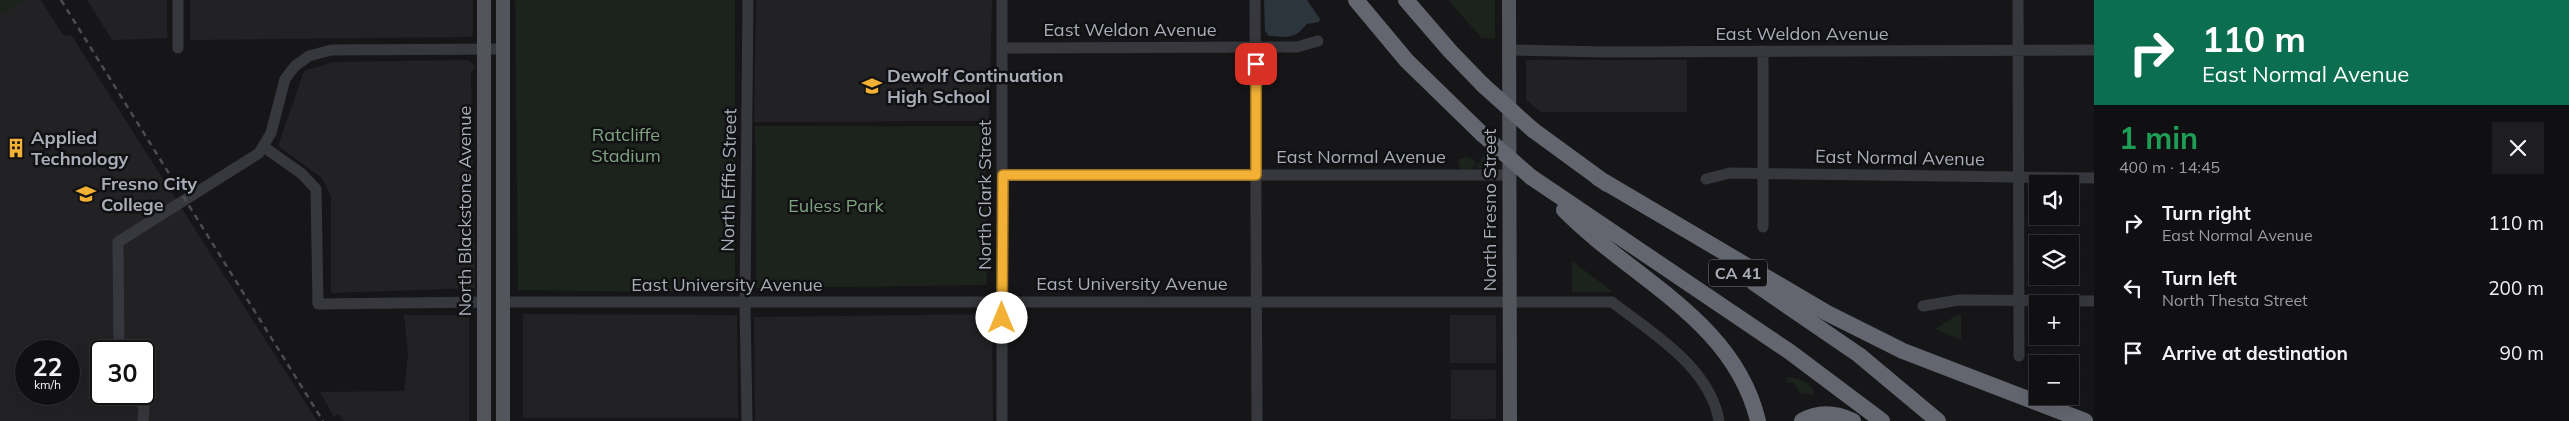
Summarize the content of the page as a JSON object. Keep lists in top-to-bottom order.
{
  "streets": {
    "highway": ["CA 41"],
    "main road": ["North Fresno Street", "North Blackstone Avenue"],
    "street": [
      "East Weldon Avenue",
      "East Normal Avenue",
      "North Effie Street",
      "North Clark Street",
      "East University Avenue"
    ]
  },
  "crossings": [
    ["East Weldon Avenue", "North Clark Street"],
    ["East Weldon Avenue", "North Fresno Street"],
    ["East Normal Avenue", "North Clark Street"],
    ["East Normal Avenue", "North Fresno Street"],
    ["North Effie Street", "East University Avenue"],
    ["North Clark Street", "East University Avenue"],
    ["North Fresno Street", "East University Avenue"]
  ],
  "parks": ["Ratcliffe Stadium", "Euless Park"],
  "places": {
    "school or university": ["Dewolf Continuation High School", "Fresno City College"],
    "building": ["Applied Technology"]
  },
  "page": {
    "turn": ["110 m", "East Normal Avenue"],
    "heading": ["1 min", "400 m · 14:45"],
    "map_buttons": ["+", "−"],
    "list": [
      {
        "name": "Turn right",
        "note": "East Normal Avenue",
        "value": "110 m"
      },
      {
        "name": "Turn left",
        "note": "North Thesta Street",
        "value": "200 m"
      },
      {
        "name": "Arrive at destination",
        "value": "90 m"
      }
    ],
    "speed": "22 km/h",
    "limit": "30"
  }
}
